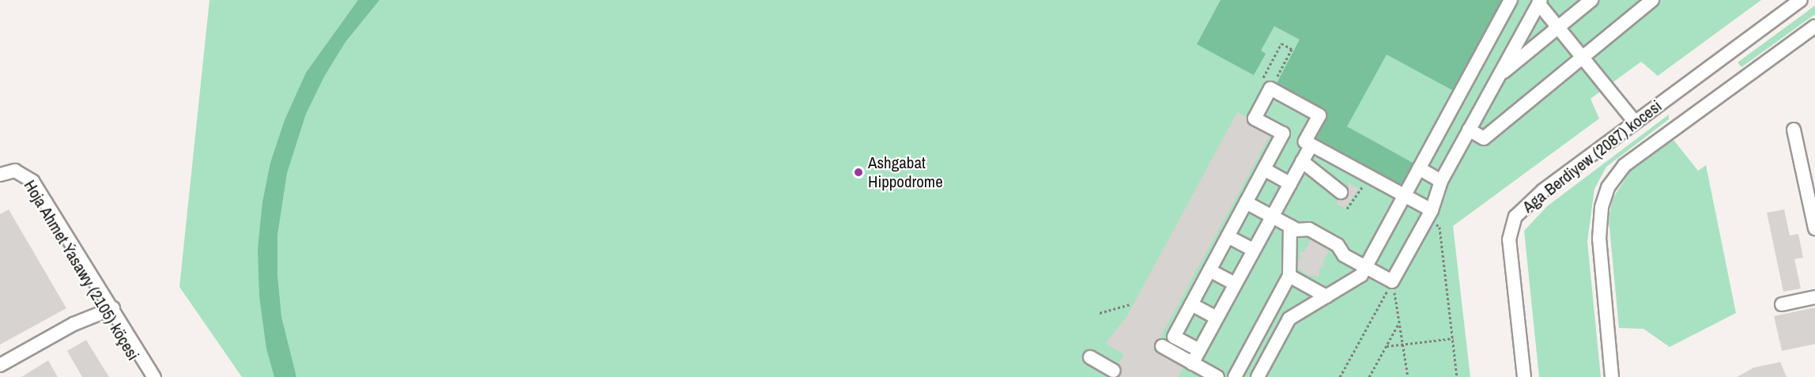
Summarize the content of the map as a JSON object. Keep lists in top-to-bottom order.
{
  "streets": {
    "street": ["Aga Berdiyew (2087) kocesi", "Hoja Ahmet Ýasawy (2105) köçesi"]
  },
  "places": ["Ashgabat Hippodrome"]
}
